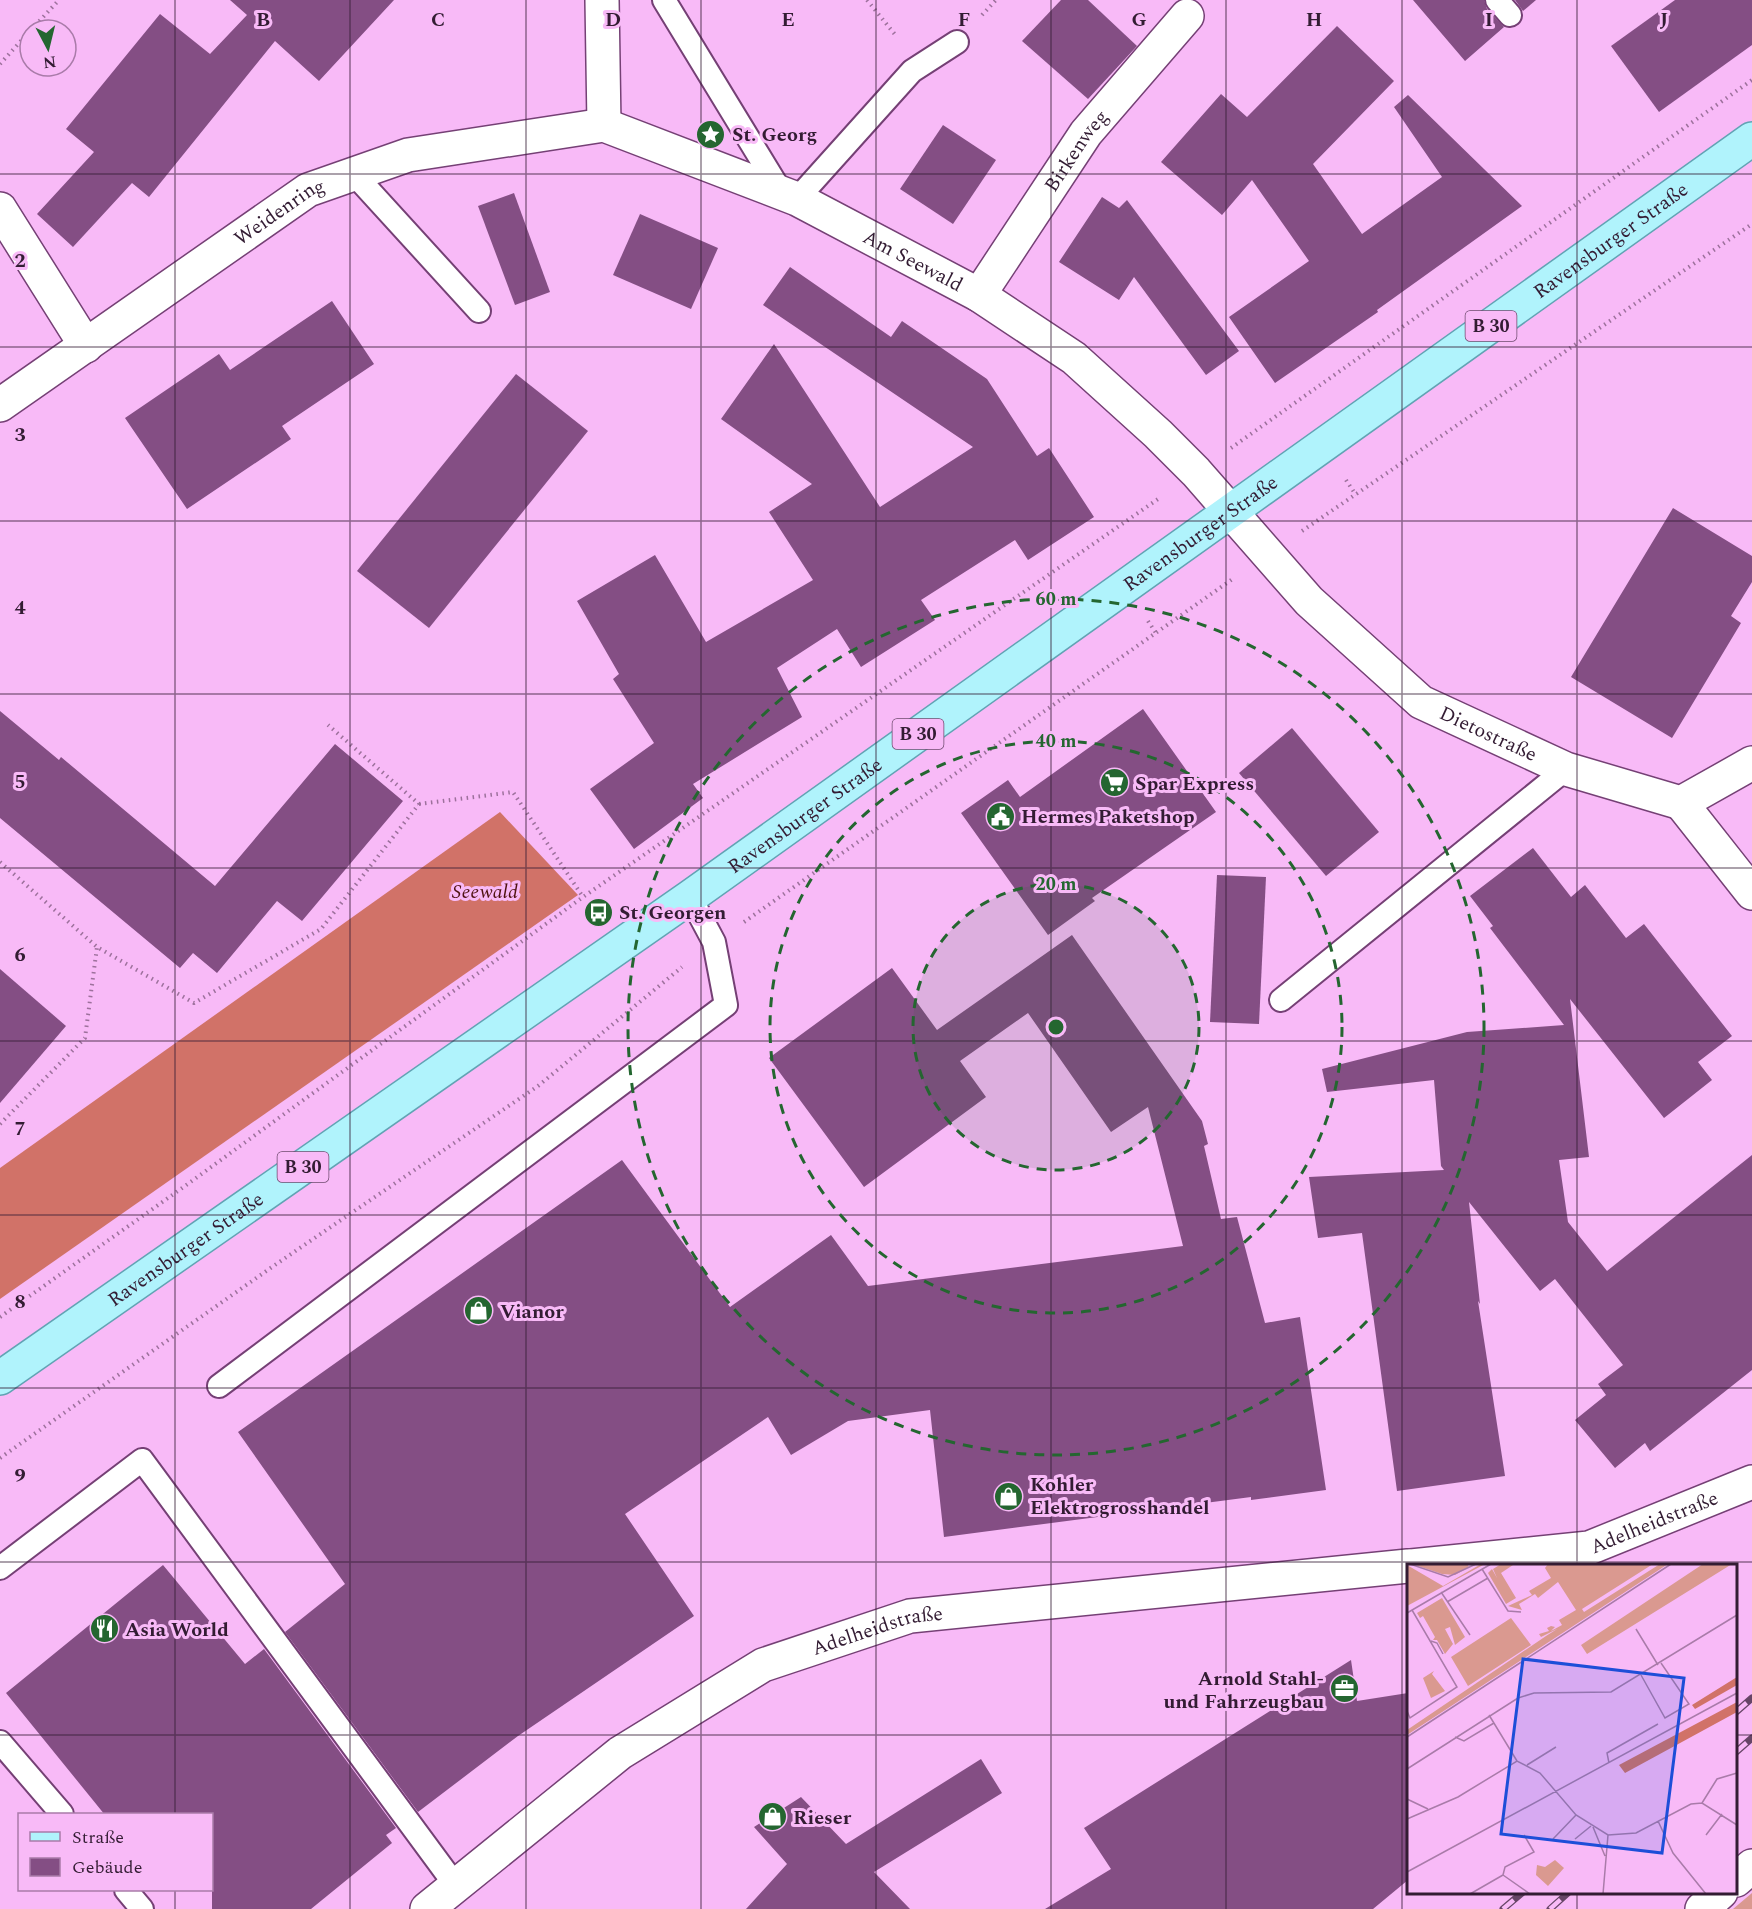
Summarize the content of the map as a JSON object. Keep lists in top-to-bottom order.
{
  "streets": {
    "main road": ["Ravensburger Straße", "B 30"],
    "street": [
      "Birkenweg",
      "Weidenring",
      "Am Seewald",
      "Dietostraße",
      "Adelheidstraße"
    ]
  },
  "crossings": [
    ["Birkenweg", "Am Seewald"],
    ["Weidenring", "Am Seewald"],
    ["Ravensburger Straße", "Am Seewald"],
    ["Am Seewald", "Dietostraße"]
  ],
  "parks": ["Seewald"],
  "places": {
    "place": ["St. Georg"],
    "supermarket": ["Spar Express"],
    "public building": ["Hermes Paketshop"],
    "bus stop": ["St. Georgen"],
    "shop": ["Vianor", "Kohler Elektrogrosshandel", "Rieser"],
    "restaurant": ["Asia World"],
    "office": ["Arnold Stahl- und Fahrzeugbau"]
  },
  "legend": ["Straße", "Gebäude"],
  "north": "bottom",
  "grid": {
    "columns": [
      "B",
      "C",
      "D",
      "E",
      "F",
      "G",
      "H",
      "I",
      "J"
    ],
    "rows": [
      "2",
      "3",
      "4",
      "5",
      "6",
      "7",
      "8",
      "9"
    ]
  },
  "rings": ["60 m", "40 m", "20 m"]
}
